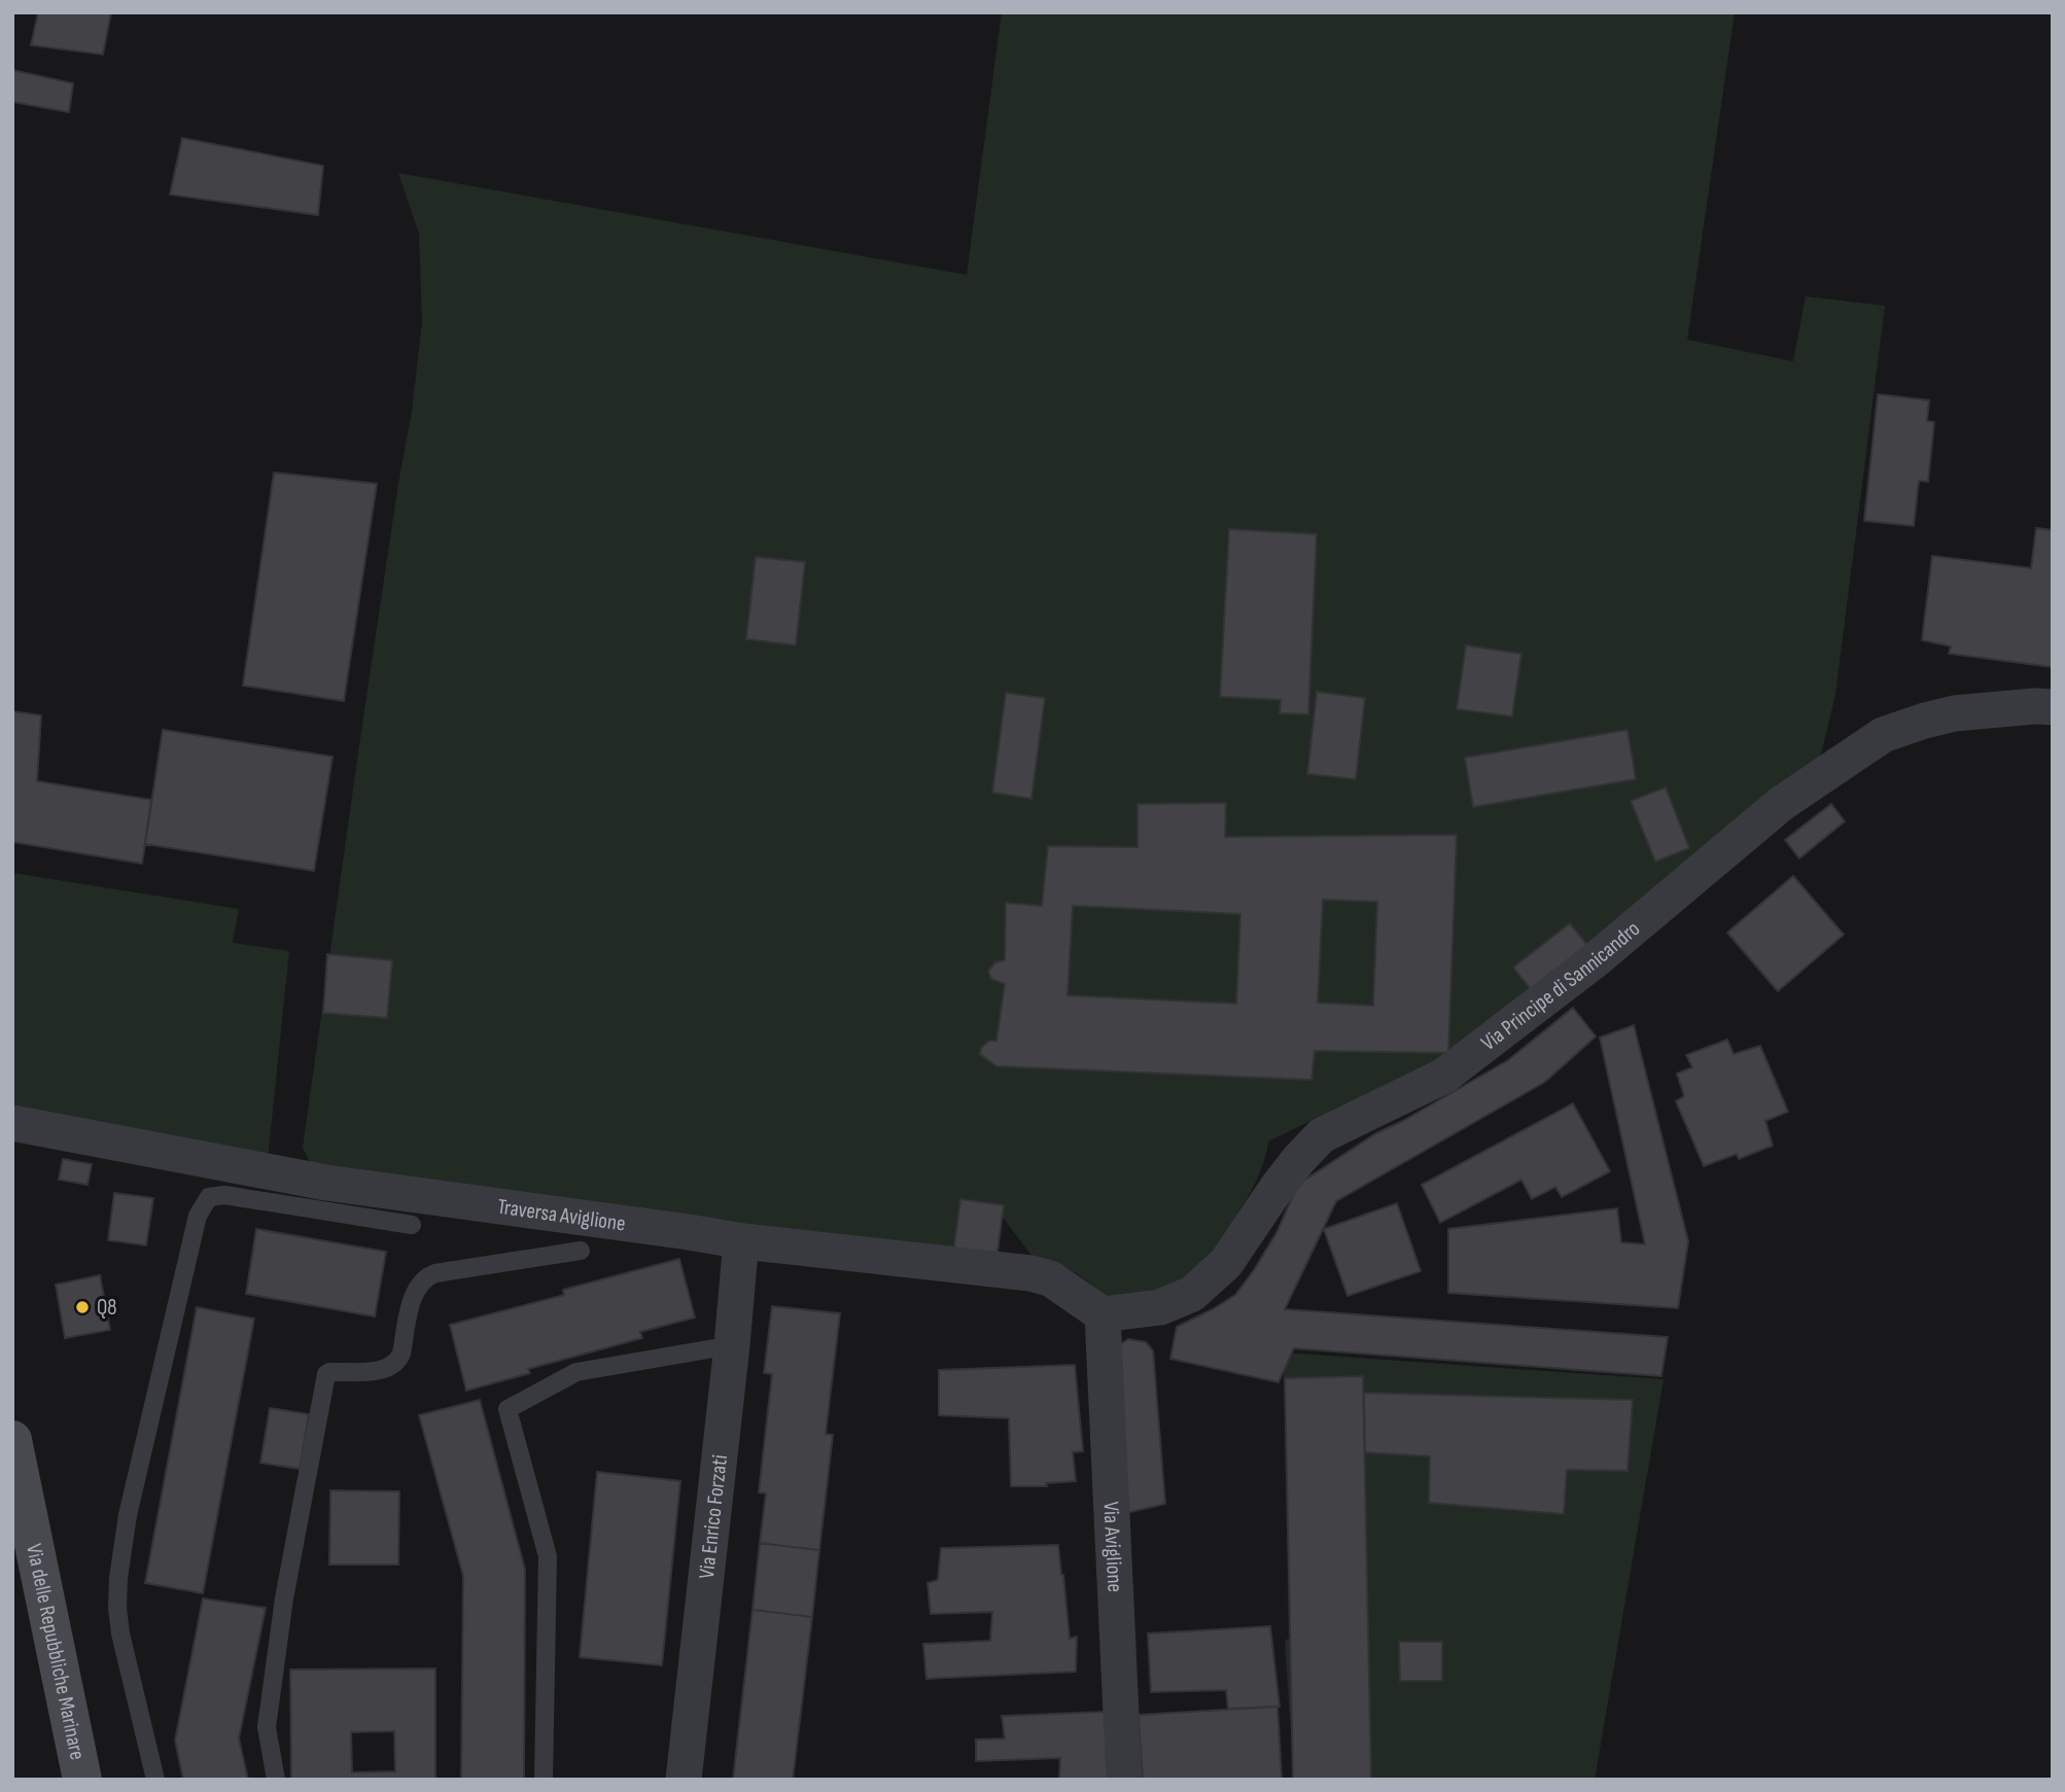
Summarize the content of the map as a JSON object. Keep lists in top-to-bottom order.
{
  "streets": {
    "main road": ["Via delle Repubbliche Marinare"],
    "street": [
      "Via Principe di Sannicandro",
      "Traversa Aviglione",
      "Via Enrico Forzati",
      "Via Aviglione"
    ]
  },
  "crossings": [
    ["Via Principe di Sannicandro", "Traversa Aviglione"],
    ["Via Principe di Sannicandro", "Via Aviglione"],
    ["Traversa Aviglione", "Via Aviglione"]
  ],
  "places": ["Q8"]
}
